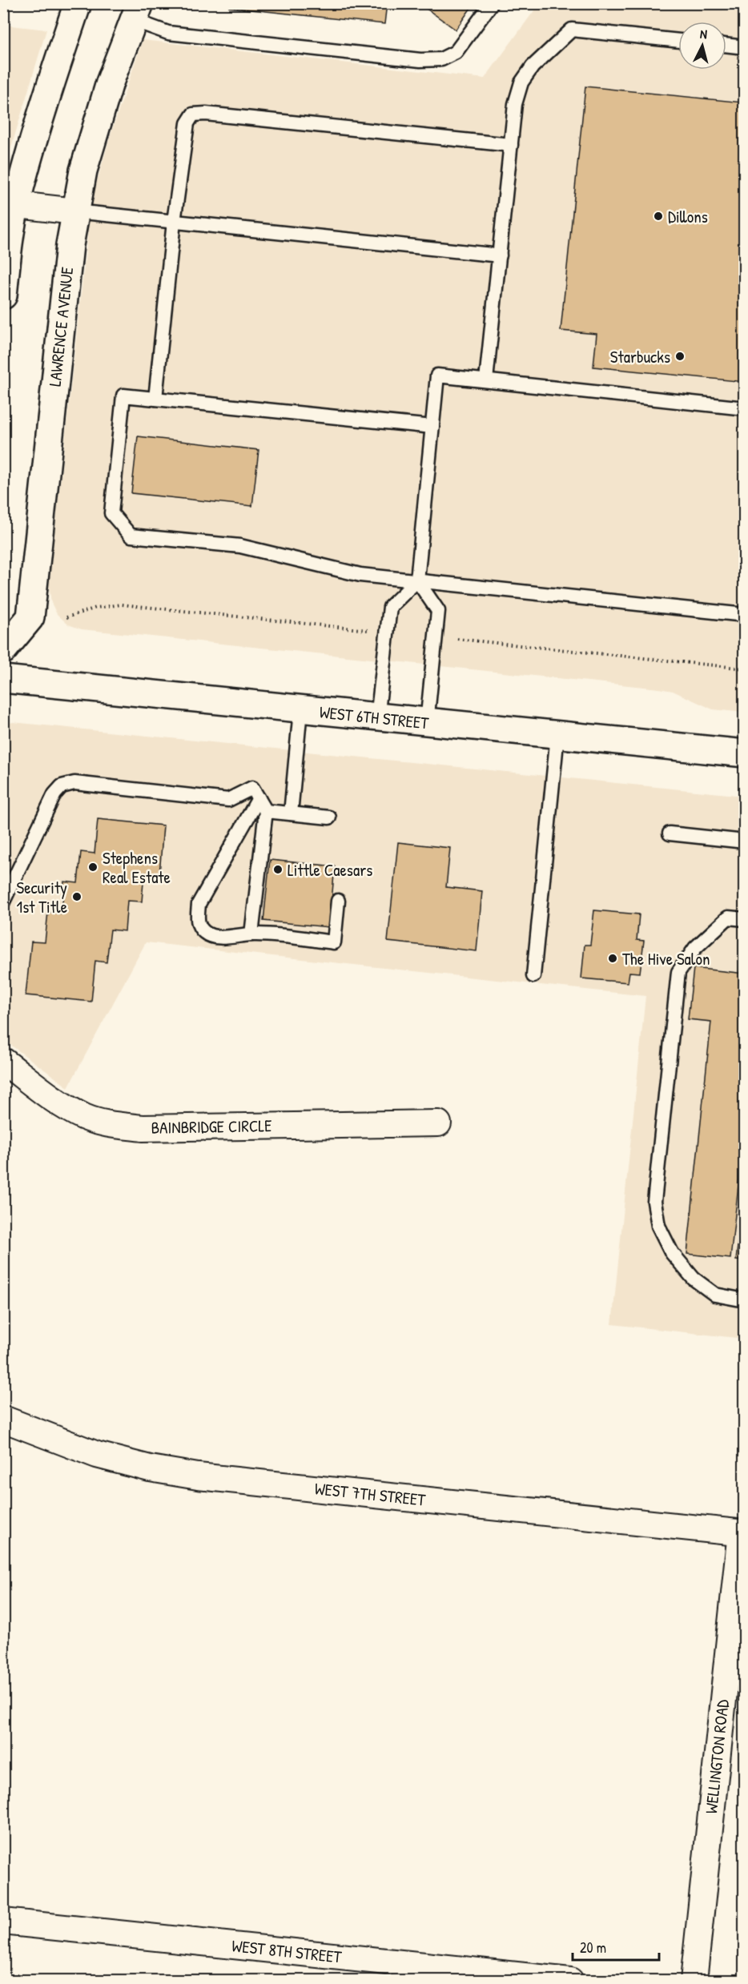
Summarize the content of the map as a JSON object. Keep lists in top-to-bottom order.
{
  "streets": {
    "street": [
      "LAWRENCE AVENUE",
      "WEST 6TH STREET",
      "BAINBRIDGE CIRCLE",
      "WEST 7TH STREET",
      "WELLINGTON ROAD",
      "WEST 8TH STREET"
    ]
  },
  "crossings": [
    ["WEST 7TH STREET", "WELLINGTON ROAD"]
  ],
  "places": [
    "Dillons",
    "Starbucks",
    "Stephens Real Estate",
    "Little Caesars",
    "Security 1st Title",
    "The Hive Salon"
  ],
  "scale_bar": "20 m",
  "north": "top"
}
